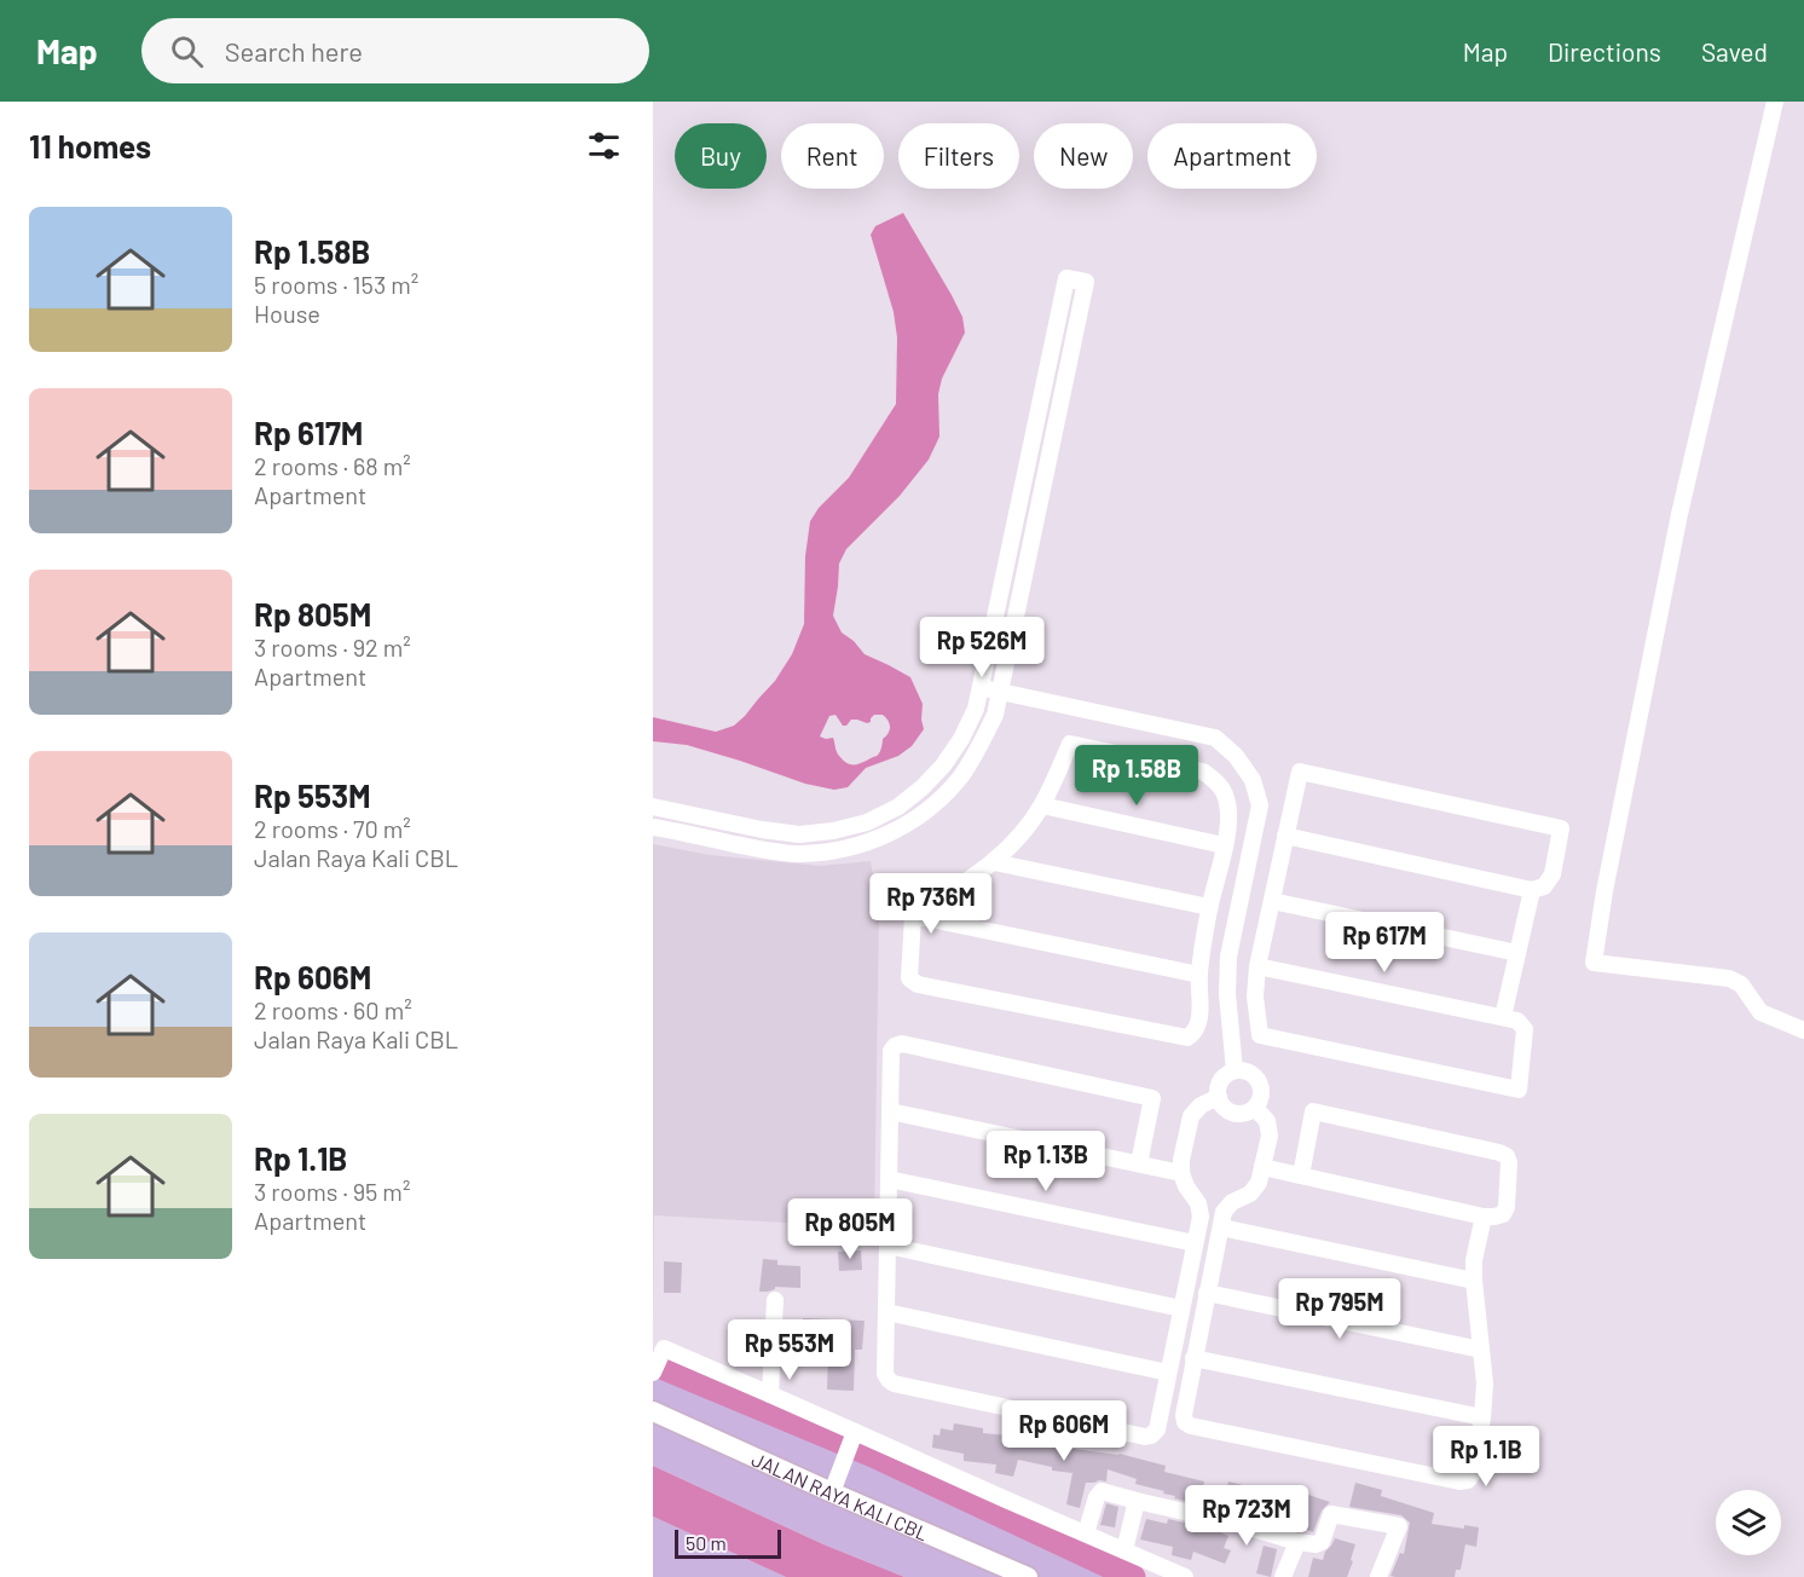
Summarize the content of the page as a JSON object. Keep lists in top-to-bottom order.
{
  "streets": {
    "main road": ["JALAN RAYA KALI CBL"]
  },
  "scale_bar": "50 m",
  "page": {
    "header": "Map",
    "search": "Search here",
    "nav": ["Map", "Directions", "Saved"],
    "heading": "11 homes",
    "chip": [
      "Buy",
      "Rent",
      "Filters",
      "New",
      "Apartment"
    ],
    "list": [
      {
        "name": "Rp 1.58B",
        "note": "5 rooms · 153 m² · House"
      },
      {
        "name": "Rp 617M",
        "note": "2 rooms · 68 m² · Apartment"
      },
      {
        "name": "Rp 805M",
        "note": "3 rooms · 92 m² · Apartment"
      },
      {
        "name": "Rp 553M",
        "note": "2 rooms · 70 m² · Jalan Raya Kali CBL"
      },
      {
        "name": "Rp 606M",
        "note": "2 rooms · 60 m² · Jalan Raya Kali CBL"
      },
      {
        "name": "Rp 1.1B",
        "note": "3 rooms · 95 m² · Apartment"
      }
    ],
    "price": [
      "Rp 526M",
      "Rp 1.58B",
      "Rp 736M",
      "Rp 617M",
      "Rp 1.13B",
      "Rp 805M",
      "Rp 795M",
      "Rp 553M",
      "Rp 606M",
      "Rp 1.1B",
      "Rp 723M"
    ],
    "scale": "50 m"
  }
}
